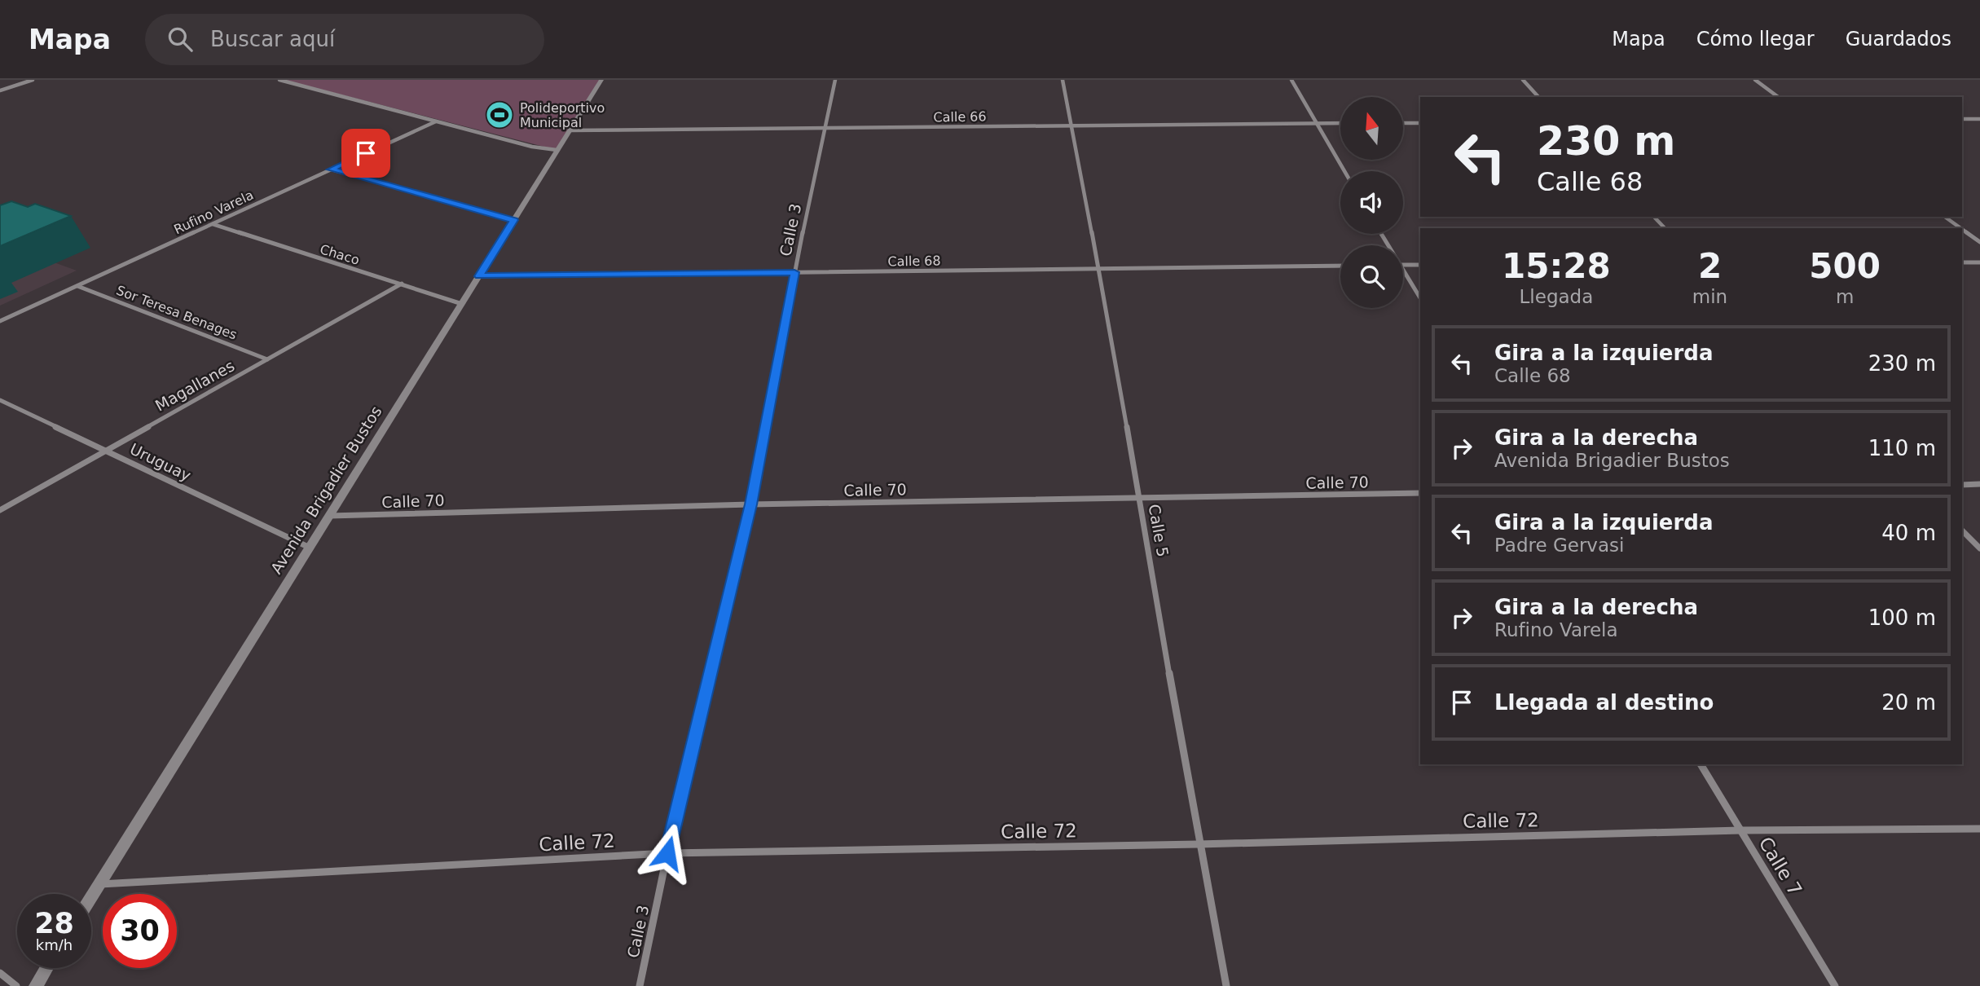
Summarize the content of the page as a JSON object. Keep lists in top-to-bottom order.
{
  "streets": {
    "street": [
      "Calle 66",
      "Rufino Varela",
      "Calle 3",
      "Chaco",
      "Calle 68",
      "Sor Teresa Benages",
      "Magallanes",
      "Uruguay",
      "Calle 70",
      "Avenida Brigadier Bustos",
      "Calle 5",
      "Calle 72",
      "Calle 7"
    ]
  },
  "crossings": [
    ["Calle 66", "Calle 3"],
    ["Calle 66", "Avenida Brigadier Bustos"],
    ["Calle 66", "Calle 5"],
    ["Rufino Varela", "Chaco"],
    ["Rufino Varela", "Sor Teresa Benages"],
    ["Calle 3", "Calle 68"],
    ["Calle 3", "Calle 70"],
    ["Calle 3", "Calle 72"],
    ["Chaco", "Magallanes"],
    ["Chaco", "Avenida Brigadier Bustos"],
    ["Calle 68", "Avenida Brigadier Bustos"],
    ["Calle 68", "Calle 5"],
    ["Sor Teresa Benages", "Magallanes"],
    ["Magallanes", "Uruguay"],
    ["Uruguay", "Avenida Brigadier Bustos"],
    ["Calle 70", "Avenida Brigadier Bustos"],
    ["Calle 70", "Calle 5"],
    ["Avenida Brigadier Bustos", "Calle 72"],
    ["Calle 5", "Calle 72"],
    ["Calle 72", "Calle 7"]
  ],
  "places": {
    "sports": ["Polideportivo Municipal"]
  },
  "north": "top",
  "page": {
    "header": "Mapa",
    "search": "Buscar aquí",
    "nav": ["Mapa", "Cómo llegar", "Guardados"],
    "turn": ["230 m", "Calle 68"],
    "eta": [
      "15:28",
      "Llegada",
      "2",
      "min",
      "500",
      "m"
    ],
    "list": [
      {
        "name": "Gira a la izquierda",
        "note": "Calle 68",
        "value": "230 m"
      },
      {
        "name": "Gira a la derecha",
        "note": "Avenida Brigadier Bustos",
        "value": "110 m"
      },
      {
        "name": "Gira a la izquierda",
        "note": "Padre Gervasi",
        "value": "40 m"
      },
      {
        "name": "Gira a la derecha",
        "note": "Rufino Varela",
        "value": "100 m"
      },
      {
        "name": "Llegada al destino",
        "value": "20 m"
      }
    ],
    "speed": "28 km/h",
    "limit": "30"
  }
}
